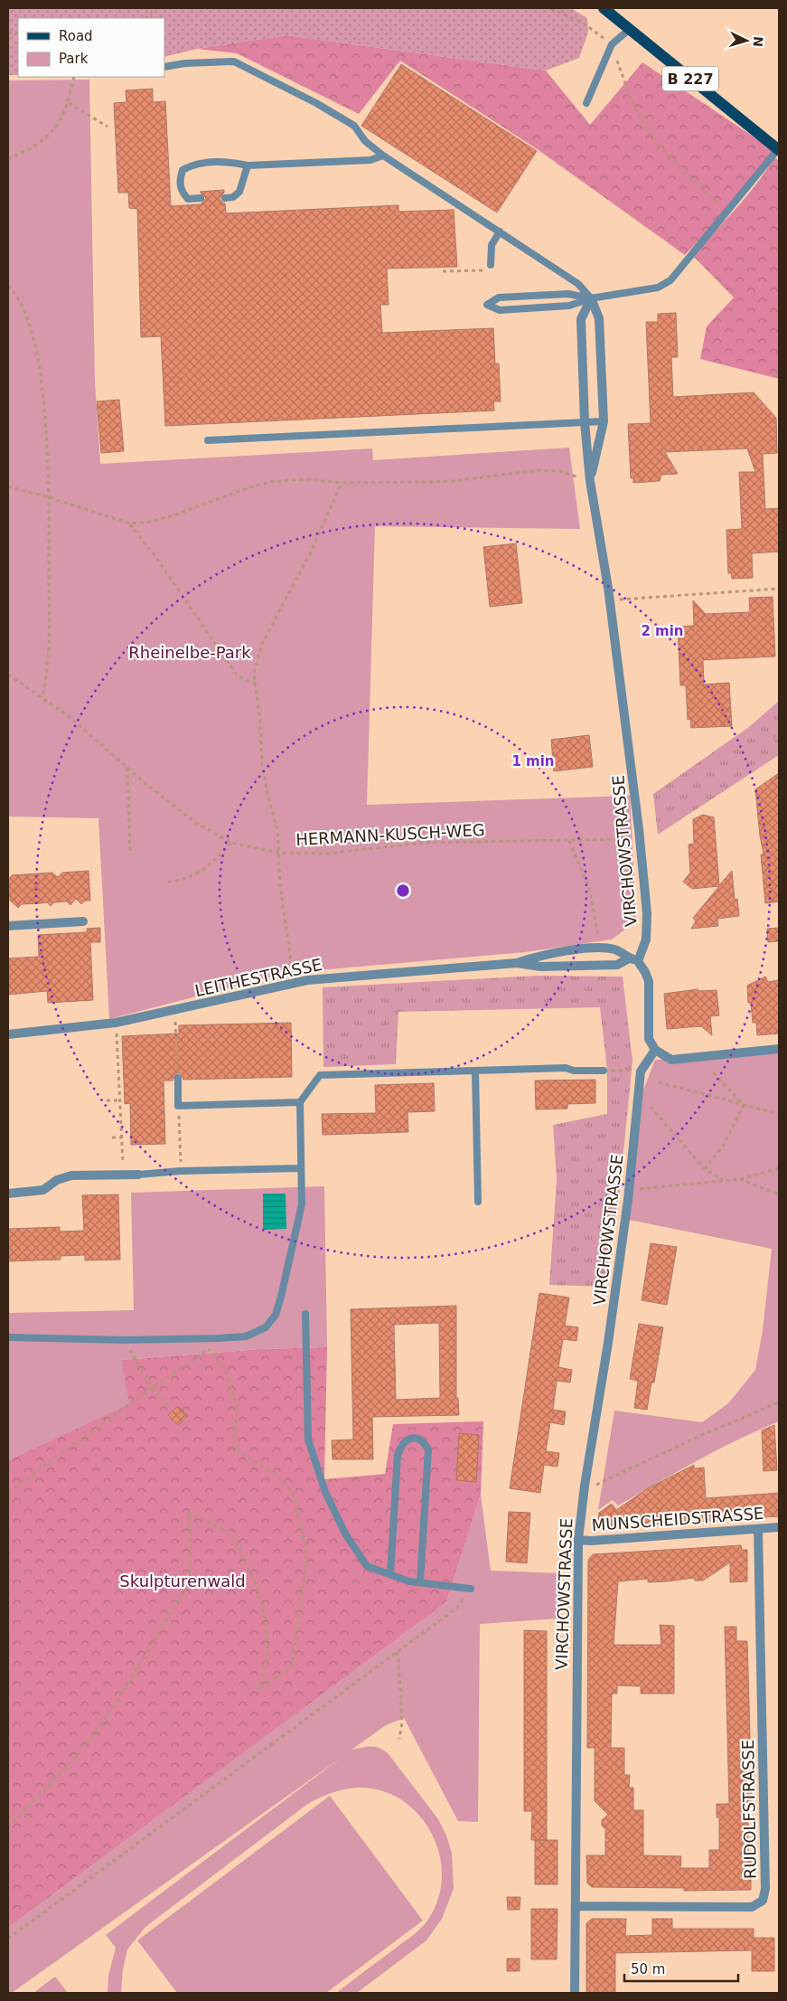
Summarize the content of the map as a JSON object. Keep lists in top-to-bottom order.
{
  "streets": {
    "main road": ["B 227"],
    "street": [
      "VIRCHOWSTRASSE",
      "LEITHESTRASSE",
      "MUNSCHEIDSTRASSE",
      "RUDOLFSTRASSE"
    ],
    "path": ["HERMANN-KUSCH-WEG"]
  },
  "crossings": [
    ["HERMANN-KUSCH-WEG", "VIRCHOWSTRASSE"],
    ["VIRCHOWSTRASSE", "LEITHESTRASSE"],
    ["VIRCHOWSTRASSE", "MUNSCHEIDSTRASSE"],
    ["VIRCHOWSTRASSE", "RUDOLFSTRASSE"],
    ["MUNSCHEIDSTRASSE", "RUDOLFSTRASSE"]
  ],
  "parks": ["Rheinelbe-Park", "Skulpturenwald"],
  "legend": ["Road", "Park"],
  "scale_bar": "50 m",
  "north": "right",
  "rings": ["2 min", "1 min"]
}
